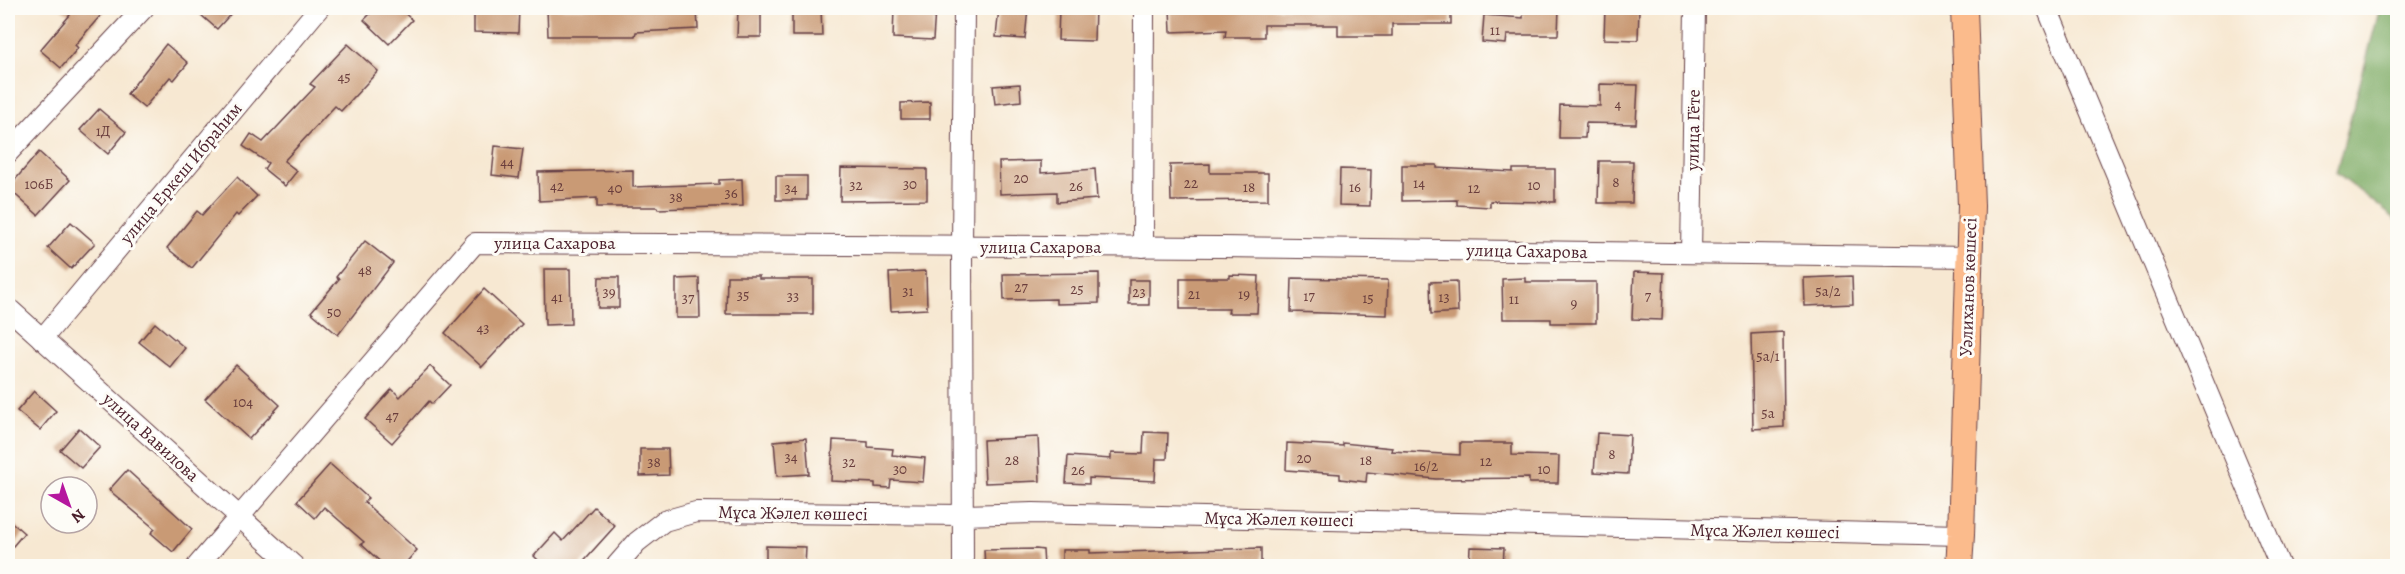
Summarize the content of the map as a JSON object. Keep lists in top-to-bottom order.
{
  "streets": {
    "main road": ["Уәлиханов көшесі"],
    "street": [
      "улица Гёте",
      "улица Еркеш Ибраһим",
      "улица Сахарова",
      "улица Вавилова",
      "Мұса Жәлел көшесі"
    ]
  },
  "crossings": [
    ["улица Гёте", "улица Сахарова"],
    ["улица Еркеш Ибраһим", "улица Вавилова"],
    ["улица Сахарова", "Уәлиханов көшесі"],
    ["улица Сахарова", "улица Вавилова"],
    ["Уәлиханов көшесі", "Мұса Жәлел көшесі"]
  ],
  "house_numbers": [
    "11",
    "45",
    "4",
    "1Д",
    "44",
    "20",
    "8",
    "22",
    "14",
    "106Б",
    "30",
    "32",
    "10",
    "42",
    "26",
    "18",
    "16",
    "40",
    "34",
    "12",
    "36",
    "38",
    "48",
    "27",
    "25",
    "31",
    "5а/2",
    "39",
    "23",
    "21",
    "19",
    "35",
    "33",
    "17",
    "7",
    "41",
    "13",
    "37",
    "15",
    "11",
    "9",
    "50",
    "43",
    "5а/1",
    "104",
    "5а",
    "47",
    "8",
    "34",
    "20",
    "28",
    "18",
    "12",
    "38",
    "32",
    "16/2",
    "30",
    "10",
    "26"
  ],
  "north": "bottom right"
}
